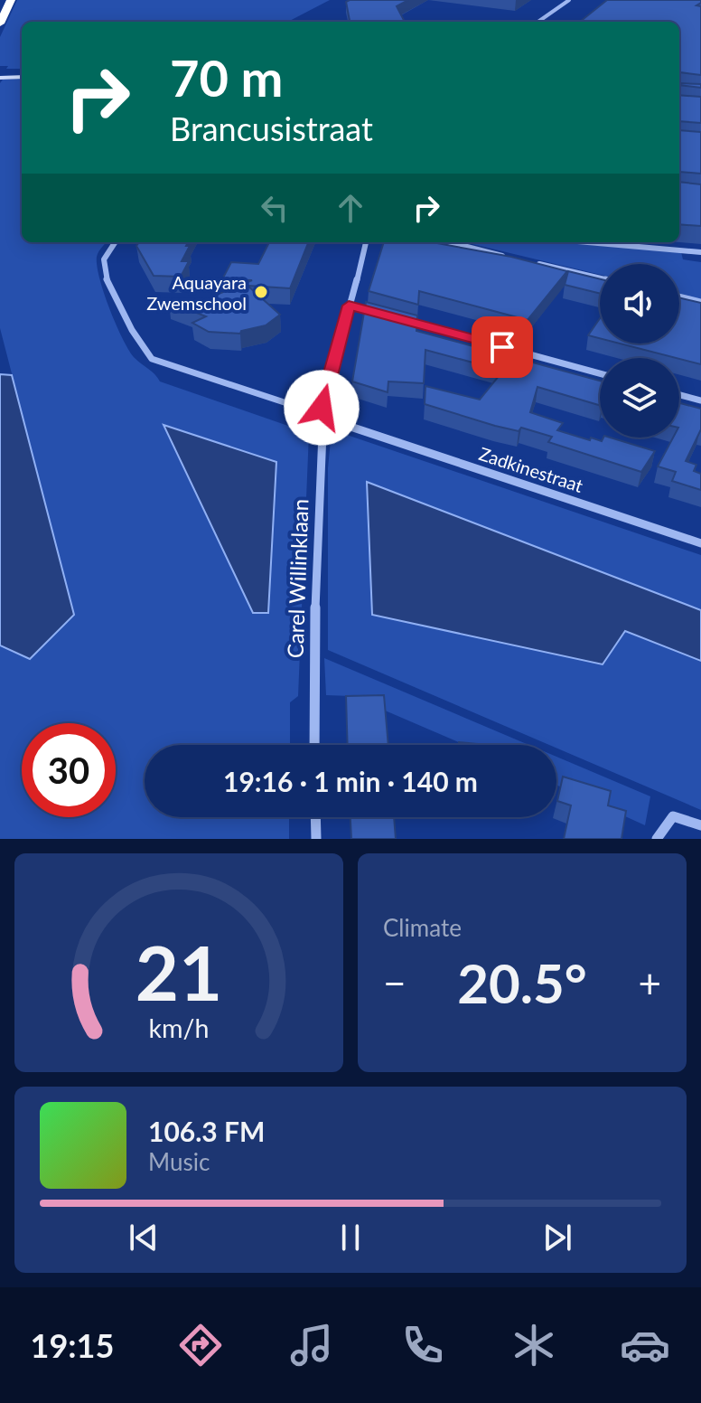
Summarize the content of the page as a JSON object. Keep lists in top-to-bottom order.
{
  "streets": {
    "street": ["Zadkinestraat", "Carel Willinklaan"]
  },
  "crossings": [
    ["Zadkinestraat", "Carel Willinklaan"]
  ],
  "places": ["Aquayara Zwemschool"],
  "page": {
    "turn": ["70 m", "Brancusistraat"],
    "limit": "30",
    "trip": "19:16 · 1 min · 140 m",
    "tile": "Climate",
    "heat": ["−", "20.5°", "+"],
    "song": ["106.3 FM", "Music"],
    "tabs": "19:15",
    "gauge": ["21", "km/h"]
  }
}
